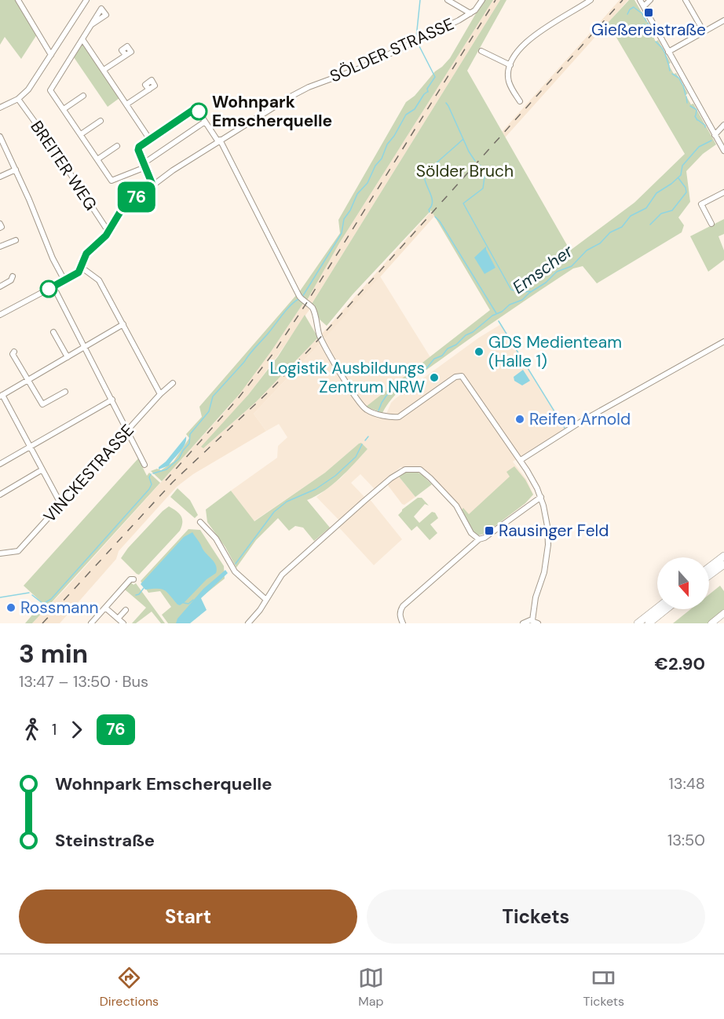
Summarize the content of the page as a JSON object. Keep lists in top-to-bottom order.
{
  "streets": {
    "street": ["SÖLDER STRASSE", "BREITER WEG", "VINCKESTRASSE"]
  },
  "crossings": [
    ["SÖLDER STRASSE", "BREITER WEG"]
  ],
  "water": ["Emscher"],
  "parks": ["Sölder Bruch"],
  "places": {
    "transit": ["Gießereistraße", "Rausinger Feld"],
    "other": [
      "Wohnpark Emscherquelle",
      "GDS Medienteam (Halle 1)",
      "Logistik Ausbildungs Zentrum NRW",
      "Reifen Arnold",
      "Rossmann"
    ]
  },
  "lines": ["bus line 76"],
  "north": "bottom",
  "page": {
    "on_map": "76",
    "heading": ["3 min", "13:47 – 13:50 · Bus", "€2.90"],
    "legs": ["1", "76"],
    "list": [
      {
        "name": "Wohnpark Emscherquelle",
        "value": "13:48"
      },
      {
        "name": "Steinstraße",
        "value": "13:50"
      }
    ],
    "buttons": ["Start", "Tickets"],
    "tabs": ["Directions", "Map", "Tickets"]
  }
}
